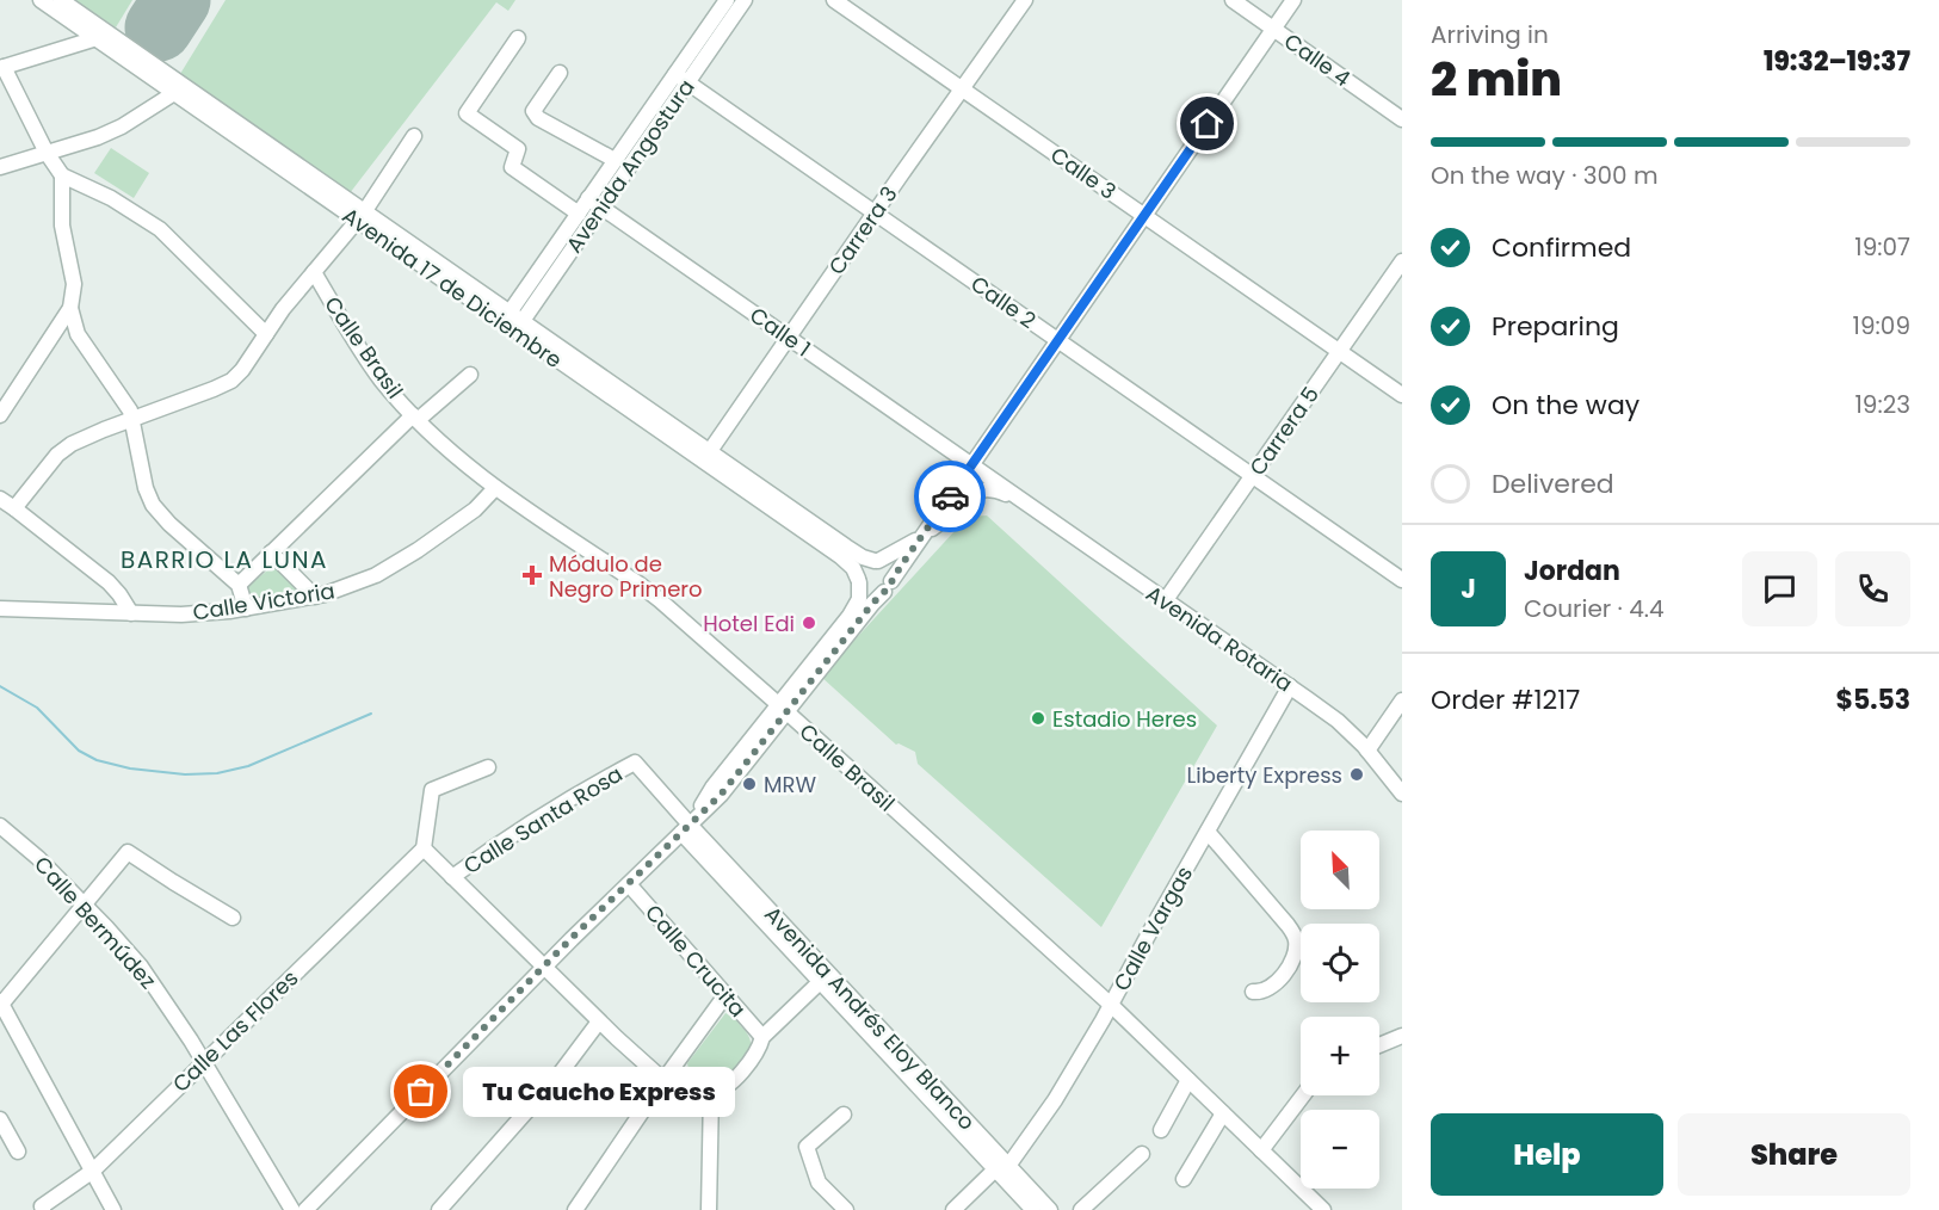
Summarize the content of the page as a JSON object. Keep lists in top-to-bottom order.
{
  "streets": {
    "street": [
      "Calle 4",
      "Avenida Angostura",
      "Calle 3",
      "Carrera 3",
      "Avenida 17 de Diciembre",
      "Calle 2",
      "Calle 1",
      "Calle Brasil",
      "Carrera 5",
      "Calle Victoria",
      "Avenida Rotaria",
      "Calle Santa Rosa",
      "Calle Bermúdez",
      "Calle Vargas",
      "Calle Crucita",
      "Avenida Andrés Eloy Blanco",
      "Calle Las Flores"
    ]
  },
  "crossings": [
    ["Avenida Angostura", "Avenida 17 de Diciembre"],
    ["Avenida Angostura", "Calle 2"],
    ["Avenida Angostura", "Calle 1"],
    ["Calle 3", "Carrera 3"],
    ["Calle 3", "Carrera 5"],
    ["Carrera 3", "Avenida 17 de Diciembre"],
    ["Carrera 3", "Calle 2"],
    ["Carrera 3", "Calle 1"],
    ["Calle 2", "Carrera 5"],
    ["Calle 1", "Avenida Rotaria"],
    ["Calle Brasil", "Calle Victoria"],
    ["Calle Brasil", "Calle Vargas"],
    ["Carrera 5", "Avenida Rotaria"],
    ["Avenida Rotaria", "Calle Vargas"],
    ["Calle Santa Rosa", "Avenida Andrés Eloy Blanco"],
    ["Calle Bermúdez", "Calle Las Flores"],
    ["Calle Vargas", "Avenida Andrés Eloy Blanco"]
  ],
  "districts": ["BARRIO LA LUNA"],
  "places": {
    "health": ["Módulo de Negro Primero"],
    "other": [
      "Hotel Edi",
      "Estadio Heres",
      "Liberty Express",
      "MRW",
      "Tu Caucho Express"
    ]
  },
  "north": "top left",
  "page": {
    "heading": ["2 min", "Arriving in", "19:32–19:37"],
    "panel": [
      "Jordan",
      "Courier · 4.4",
      "Order #1217",
      "$5.53"
    ],
    "bar": "On the way · 300 m",
    "list": [
      ["Confirmed", "19:07"],
      ["Preparing", "19:09"],
      ["On the way", "19:23"],
      "Delivered"
    ],
    "round": "J",
    "map_buttons": ["+", "−"],
    "bubble": "Tu Caucho Express",
    "buttons": ["Help", "Share"]
  }
}
